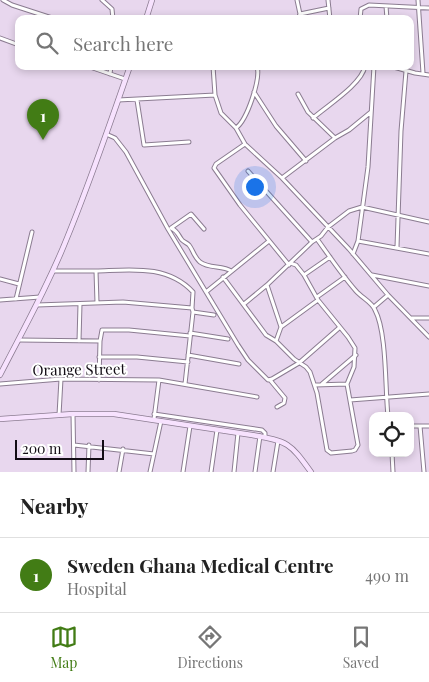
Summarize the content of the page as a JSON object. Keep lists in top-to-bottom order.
{
  "streets": {
    "street": ["Orange Street"]
  },
  "scale_bar": "200 m",
  "page": {
    "search": "Search here",
    "pins": "1",
    "scale": "200 m",
    "heading": "Nearby",
    "list": [
      {
        "mark": "1",
        "name": "Sweden Ghana Medical Centre",
        "note": "Hospital",
        "value": "490 m"
      }
    ],
    "nav": ["Map", "Directions", "Saved"]
  }
}
